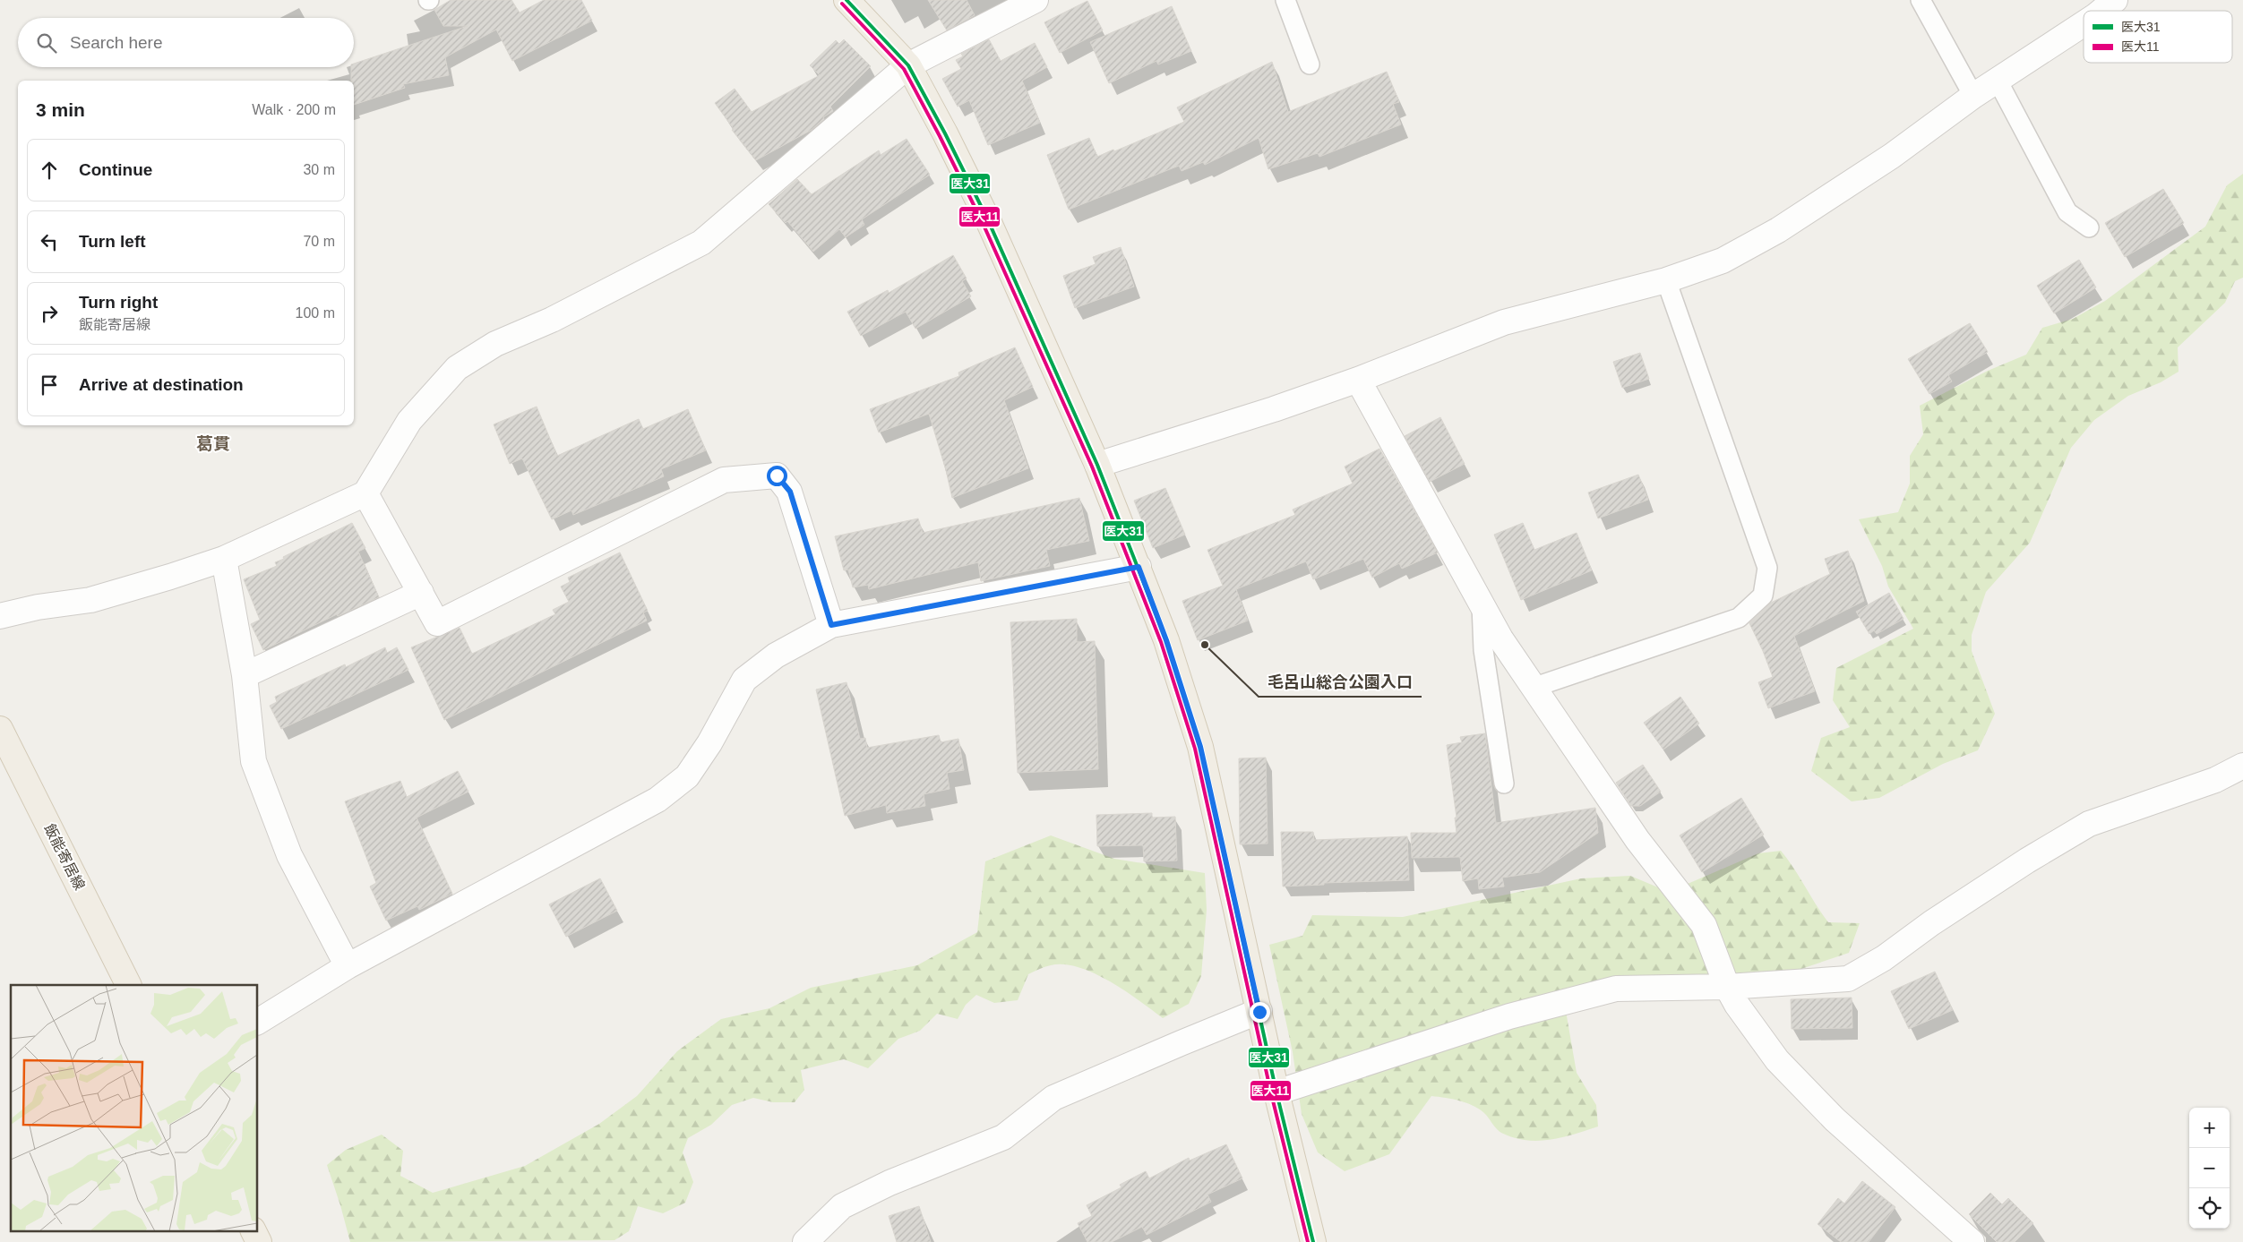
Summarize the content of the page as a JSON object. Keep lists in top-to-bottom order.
{
  "streets": {
    "main road": ["飯能寄居線"]
  },
  "districts": ["葛貫"],
  "places": ["毛呂山総合公園入口"],
  "lines": ["transit line 医大31", "transit line 医大11"],
  "legend": ["医大31", "医大11"],
  "page": {
    "search": "Search here",
    "heading": ["3 min", "Walk · 200 m"],
    "list": [
      ["Continue", "30 m"],
      ["Turn left", "70 m"],
      ["Turn right", "飯能寄居線", "100 m"],
      "Arrive at destination"
    ],
    "map_buttons": ["+", "−"]
  }
}
